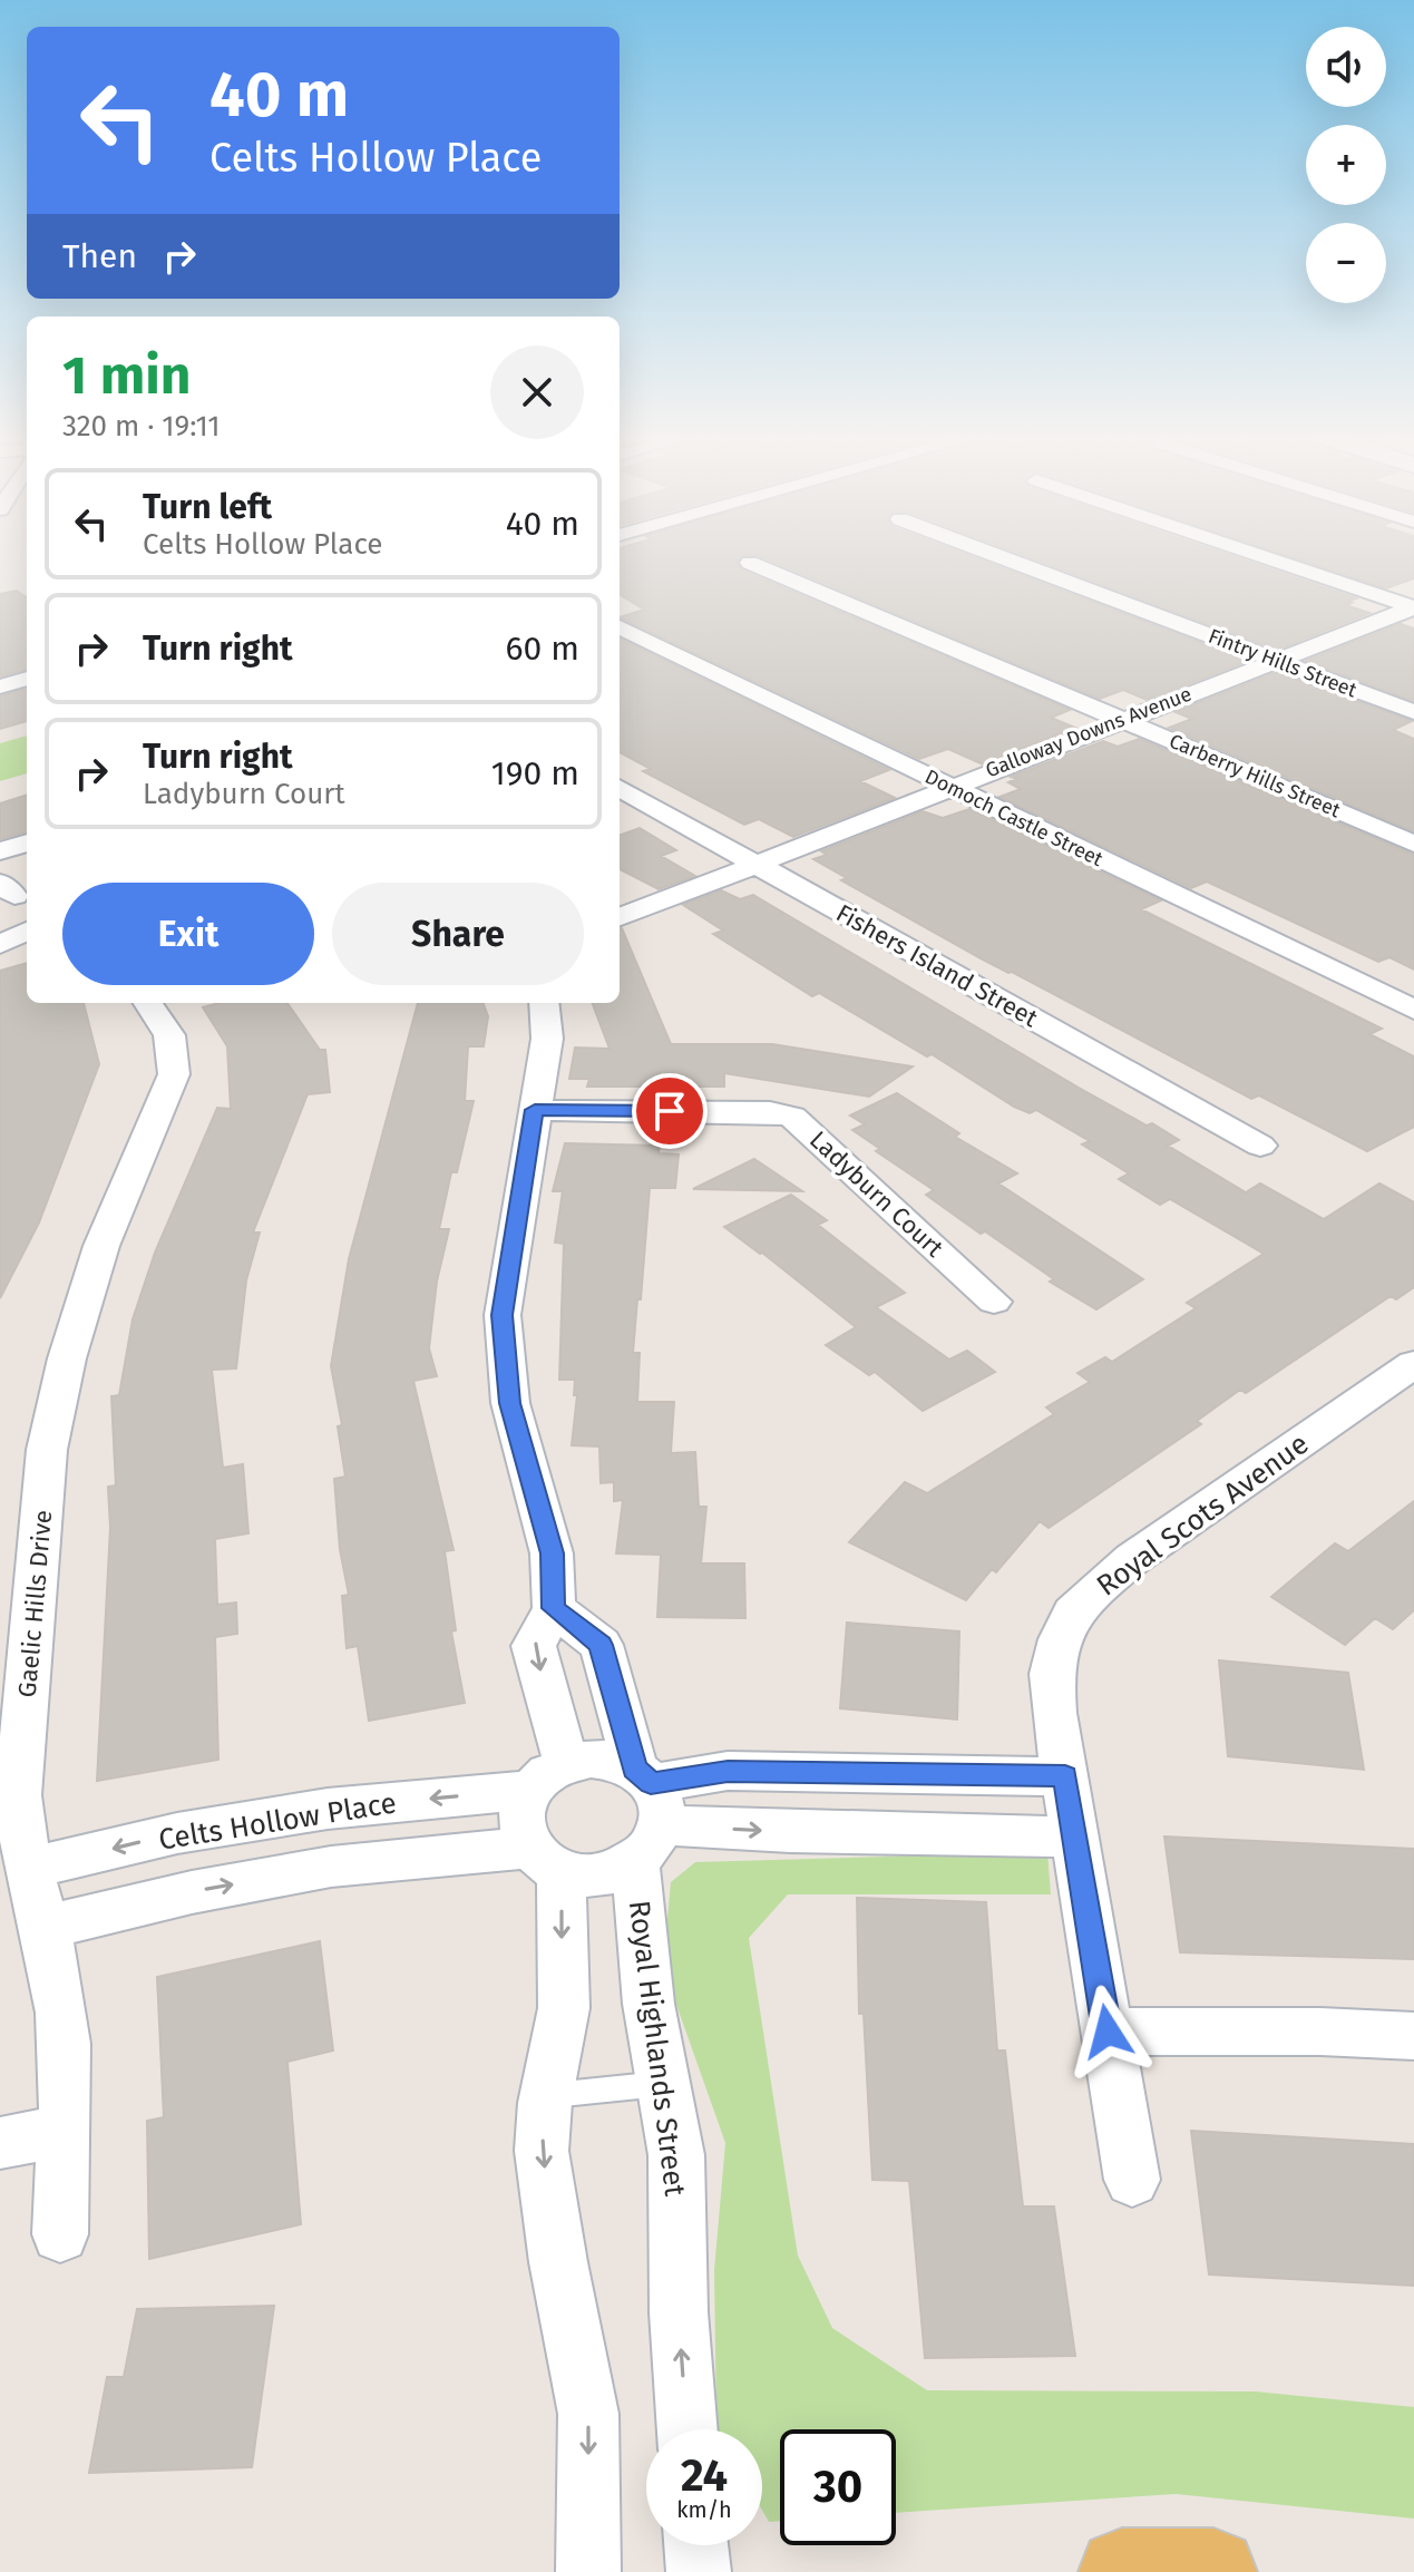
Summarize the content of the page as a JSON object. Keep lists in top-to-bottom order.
{
  "streets": {
    "street": [
      "Fintry Hills Street",
      "Galloway Downs Avenue",
      "Carberry Hills Street",
      "Domoch Castle Street",
      "Fishers Island Street",
      "Ladyburn Court",
      "Royal Scots Avenue",
      "Gaelic Hills Drive",
      "Celts Hollow Place",
      "Royal Highlands Street"
    ]
  },
  "crossings": [
    ["Fintry Hills Street", "Galloway Downs Avenue"],
    ["Galloway Downs Avenue", "Carberry Hills Street"],
    ["Galloway Downs Avenue", "Domoch Castle Street"],
    ["Galloway Downs Avenue", "Fishers Island Street"],
    ["Gaelic Hills Drive", "Celts Hollow Place"],
    ["Celts Hollow Place", "Royal Highlands Street"]
  ],
  "page": {
    "map_buttons": ["+", "−"],
    "turn": ["40 m", "Celts Hollow Place"],
    "then": "Then",
    "heading": ["1 min", "320 m · 19:11"],
    "list": [
      {
        "name": "Turn left",
        "note": "Celts Hollow Place",
        "value": "40 m"
      },
      {
        "name": "Turn right",
        "value": "60 m"
      },
      {
        "name": "Turn right",
        "note": "Ladyburn Court",
        "value": "190 m"
      }
    ],
    "buttons": ["Exit", "Share"],
    "speed": "24 km/h",
    "limit": "30"
  }
}
